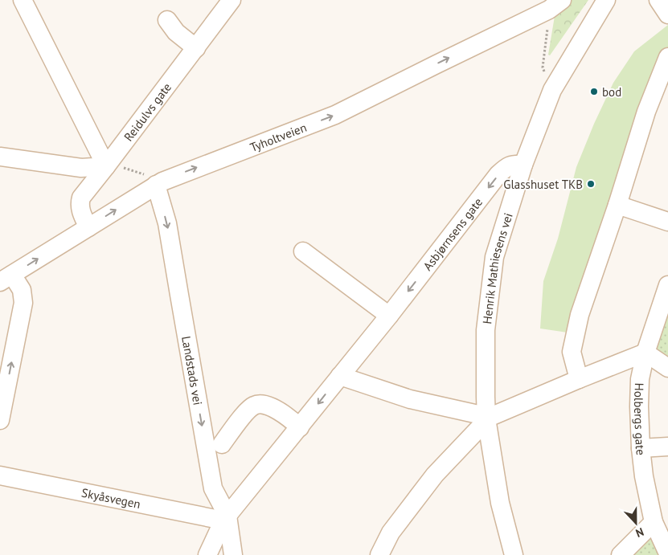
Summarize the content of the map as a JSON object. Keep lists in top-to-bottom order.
{
  "streets": {
    "street": [
      "Reidulvs gate",
      "Tyholtveien",
      "Asbjørnsens gate",
      "Henrik Mathiesens vei",
      "Landstads vei",
      "Holbergs gate",
      "Skyåsvegen"
    ]
  },
  "crossings": [
    ["Reidulvs gate", "Tyholtveien"],
    ["Tyholtveien", "Landstads vei"],
    ["Asbjørnsens gate", "Henrik Mathiesens vei"],
    ["Asbjørnsens gate", "Landstads vei"],
    ["Asbjørnsens gate", "Skyåsvegen"],
    ["Landstads vei", "Skyåsvegen"]
  ],
  "one_way": ["Tyholtveien", "Asbjørnsens gate", "Landstads vei"],
  "places": ["bod", "Glasshuset TKB"],
  "north": "bottom"
}
